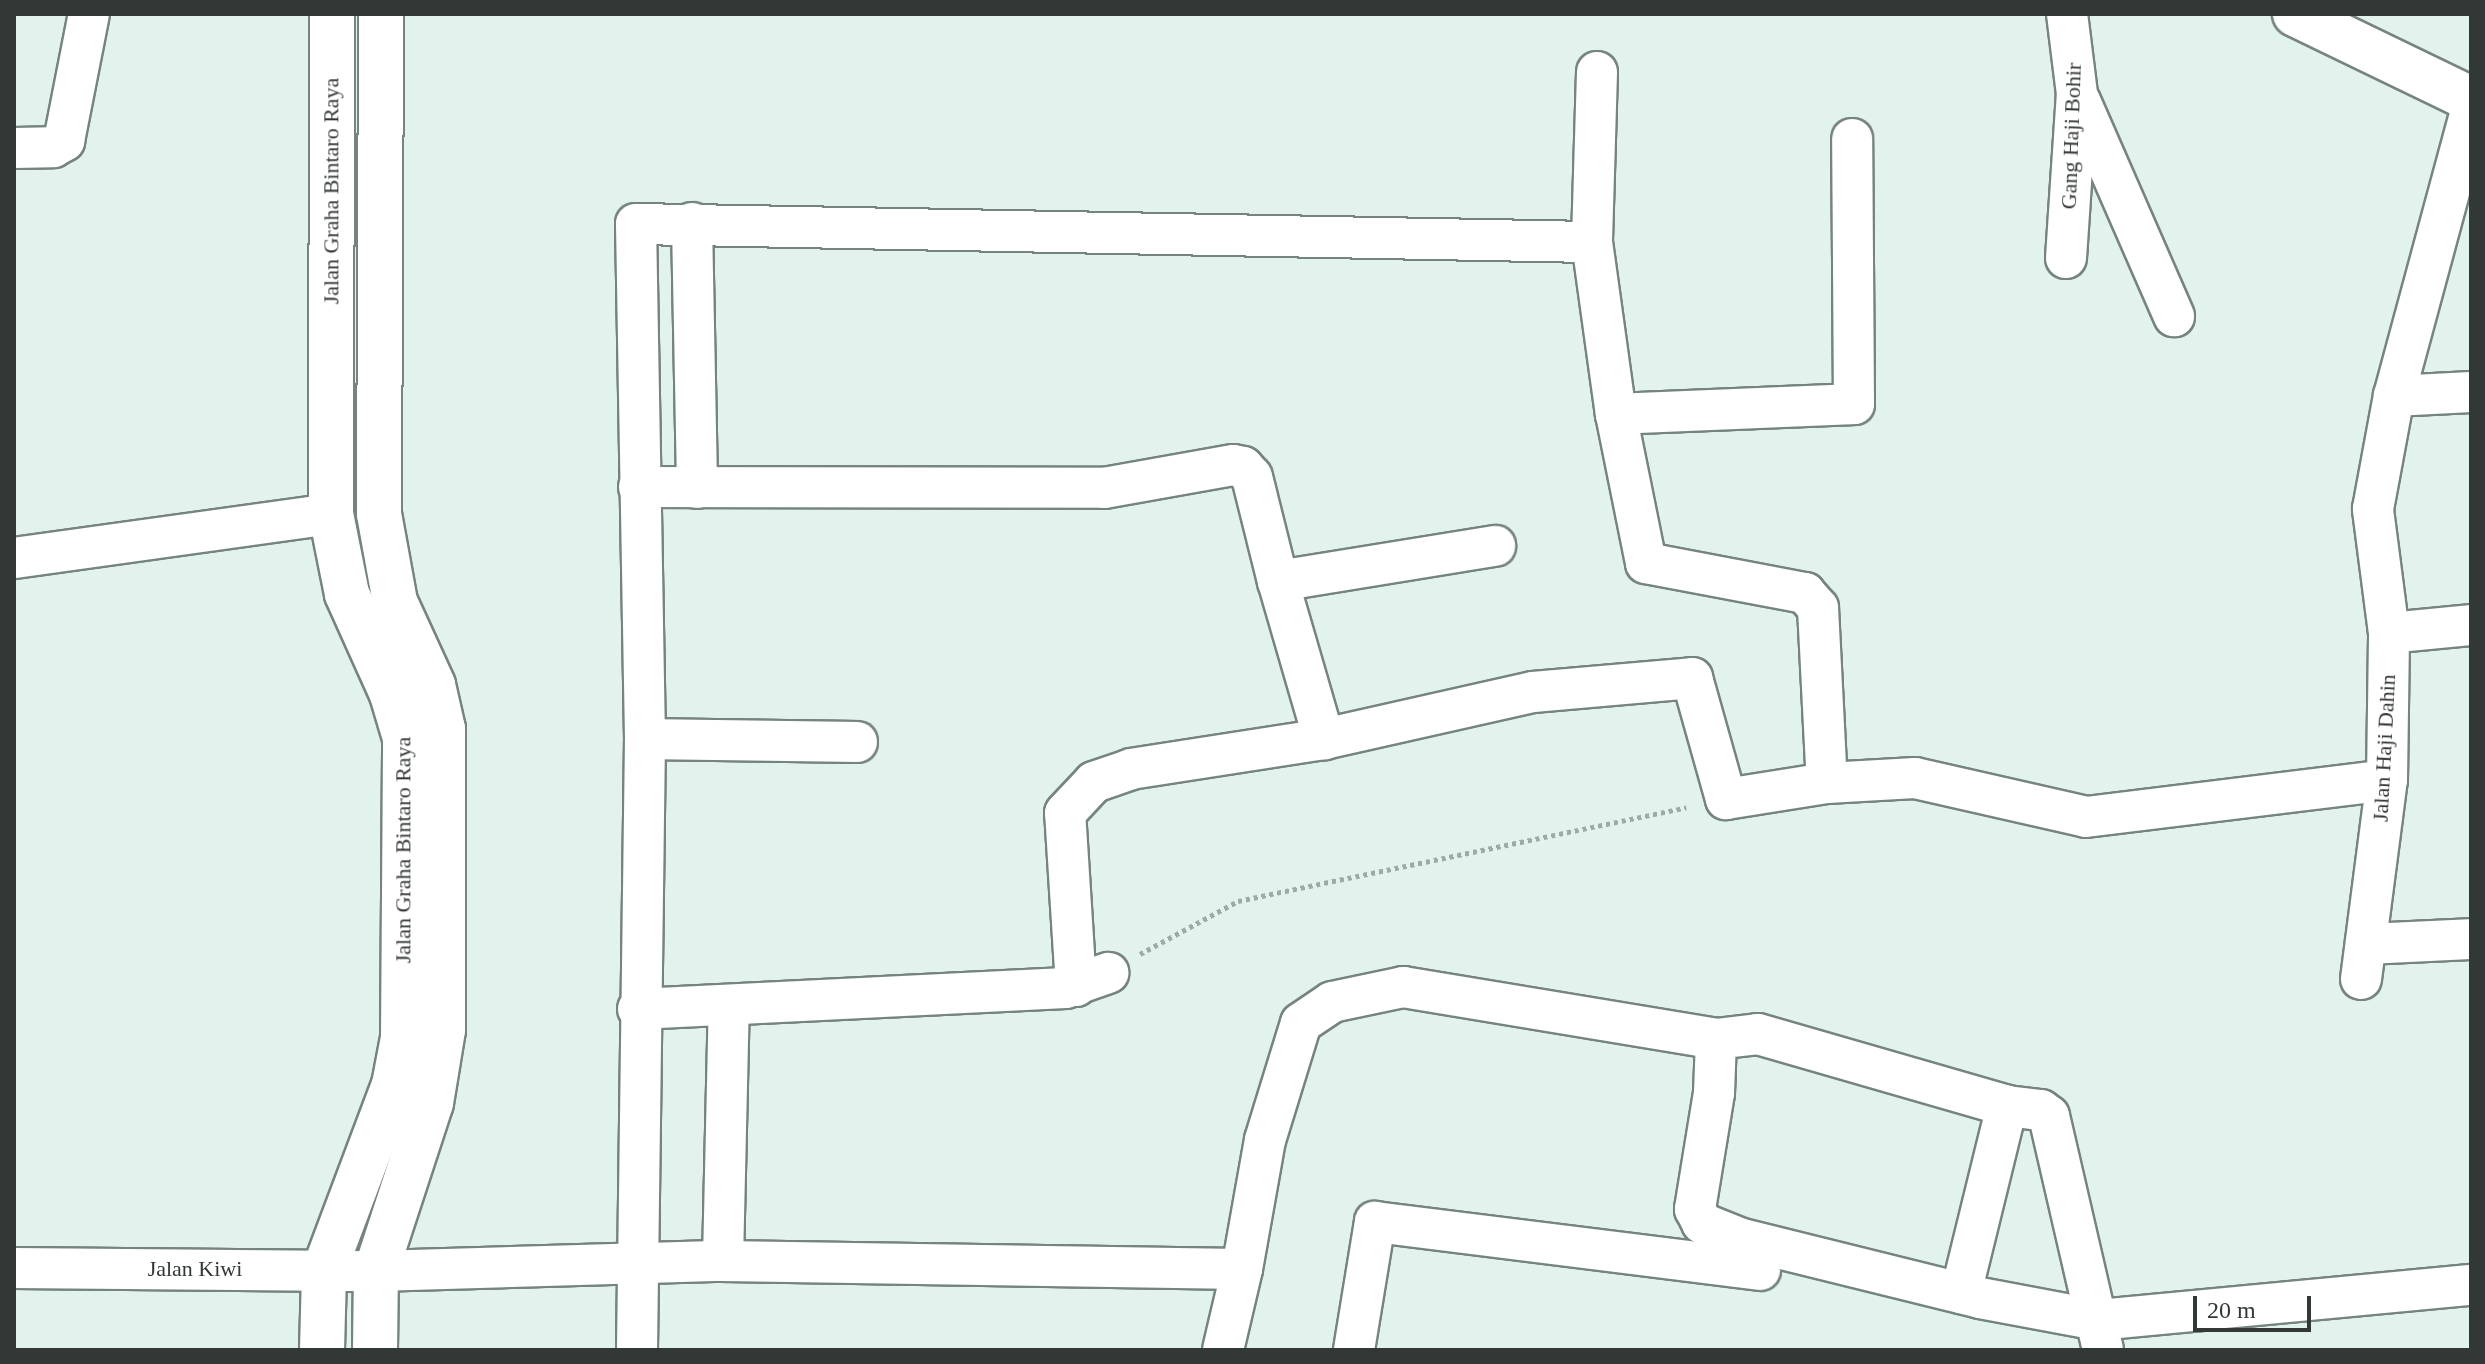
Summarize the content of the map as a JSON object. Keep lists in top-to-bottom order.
{
  "streets": {
    "main road": ["Jalan Graha Bintaro Raya"],
    "street": ["Gang Haji Bohir", "Jalan Haji Dahin", "Jalan Kiwi"]
  },
  "crossings": [
    ["Jalan Graha Bintaro Raya", "Jalan Kiwi"]
  ],
  "scale_bar": "20 m"
}
